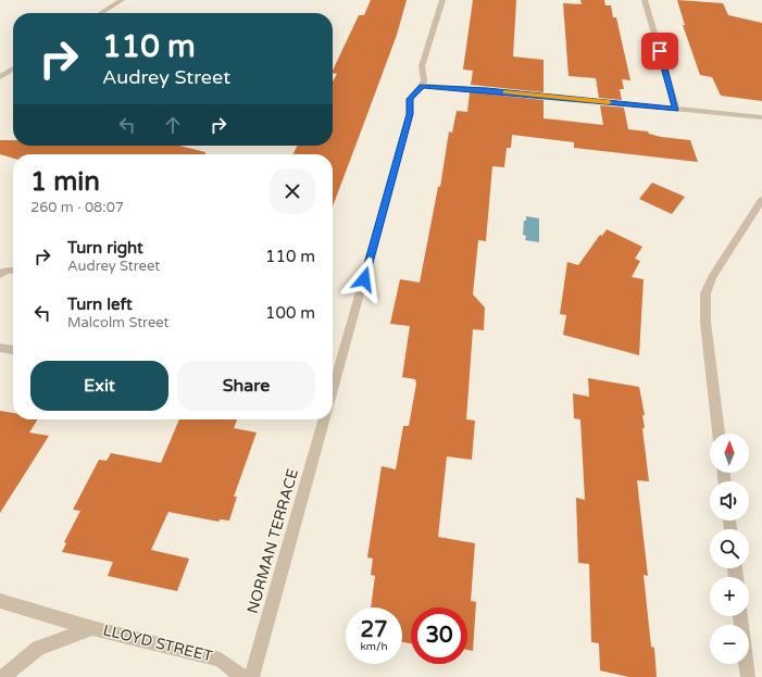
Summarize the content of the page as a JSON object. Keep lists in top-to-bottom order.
{
  "streets": {
    "street": ["NORMAN TERRACE", "LLOYD STREET"]
  },
  "north": "top",
  "page": {
    "turn": ["110 m", "Audrey Street"],
    "heading": ["1 min", "260 m · 08:07"],
    "list": [
      {
        "name": "Turn right",
        "note": "Audrey Street",
        "value": "110 m"
      },
      {
        "name": "Turn left",
        "note": "Malcolm Street",
        "value": "100 m"
      }
    ],
    "buttons": ["Exit", "Share"],
    "map_buttons": ["+", "−"],
    "speed": "27 km/h",
    "limit": "30"
  }
}
